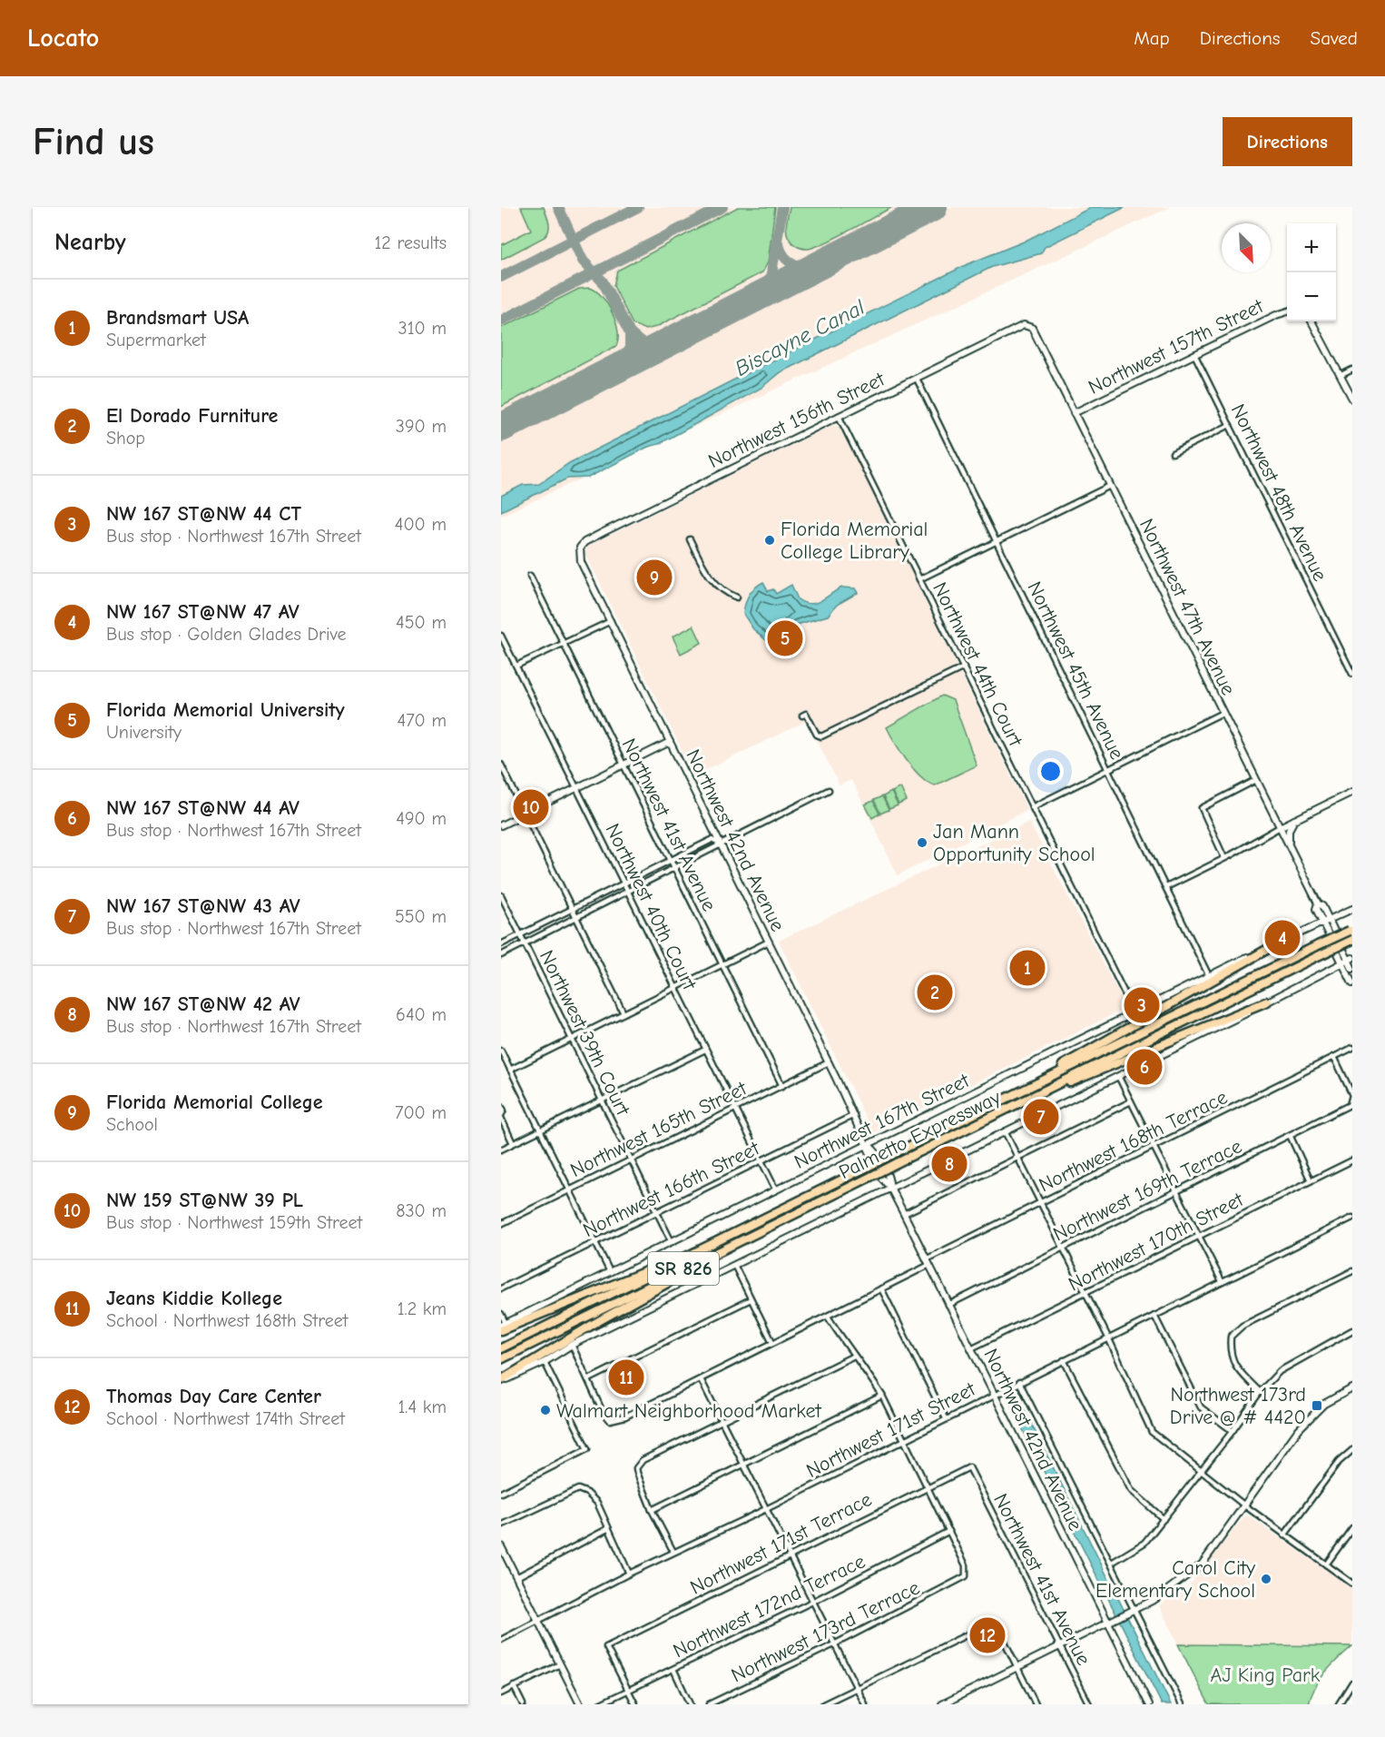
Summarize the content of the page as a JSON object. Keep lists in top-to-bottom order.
{
  "streets": {
    "highway": ["Palmetto Expressway", "SR 826"],
    "street": [
      "Northwest 157th Street",
      "Northwest 156th Street",
      "Northwest 48th Avenue",
      "Northwest 47th Avenue",
      "Northwest 44th Court",
      "Northwest 45th Avenue",
      "Northwest 41st Avenue",
      "Northwest 42nd Avenue",
      "Northwest 40th Court",
      "Northwest 39th Court",
      "Northwest 167th Street",
      "Northwest 165th Street",
      "Northwest 168th Terrace",
      "Northwest 166th Street",
      "Northwest 169th Terrace",
      "Northwest 170th Street",
      "Northwest 171st Street",
      "Northwest 171st Terrace",
      "Northwest 172nd Terrace",
      "Northwest 173rd Terrace"
    ]
  },
  "crossings": [
    ["Northwest 157th Street", "Northwest 48th Avenue"],
    ["Northwest 157th Street", "Northwest 47th Avenue"],
    ["Northwest 156th Street", "Northwest 47th Avenue"],
    ["Northwest 156th Street", "Northwest 44th Court"],
    ["Northwest 156th Street", "Northwest 45th Avenue"],
    ["Northwest 156th Street", "Northwest 42nd Avenue"],
    ["Northwest 47th Avenue", "Northwest 167th Street"],
    ["Northwest 44th Court", "Northwest 167th Street"],
    ["Northwest 45th Avenue", "Northwest 167th Street"],
    ["Northwest 41st Avenue", "Northwest 165th Street"],
    ["Northwest 41st Avenue", "Northwest 171st Terrace"],
    ["Northwest 42nd Avenue", "Northwest 167th Street"],
    ["Northwest 42nd Avenue", "Northwest 165th Street"],
    ["Northwest 42nd Avenue", "Northwest 168th Terrace"],
    ["Northwest 42nd Avenue", "Northwest 166th Street"],
    ["Northwest 42nd Avenue", "Northwest 169th Terrace"],
    ["Northwest 42nd Avenue", "Northwest 170th Street"],
    ["Northwest 42nd Avenue", "Northwest 171st Street"],
    ["Northwest 40th Court", "Northwest 167th Street"],
    ["Northwest 40th Court", "Northwest 165th Street"],
    ["Northwest 40th Court", "Northwest 166th Street"],
    ["Northwest 39th Court", "Northwest 167th Street"],
    ["Northwest 39th Court", "Northwest 165th Street"],
    ["Northwest 39th Court", "Northwest 166th Street"],
    ["Northwest 171st Terrace", "Northwest 172nd Terrace"],
    ["Northwest 172nd Terrace", "Northwest 173rd Terrace"]
  ],
  "water": ["Biscayne Canal"],
  "parks": ["AJ King Park"],
  "places": {
    "other": [
      "Florida Memorial College Library",
      "Jan Mann Opportunity School",
      "Walmart Neighborhood Market",
      "Carol City Elementary School"
    ],
    "transit": ["Northwest 173rd Drive @ # 4420"]
  },
  "north": "bottom right",
  "page": {
    "header": "Locato",
    "nav": ["Map", "Directions", "Saved"],
    "buttons": "Directions",
    "title": "Find us",
    "heading": ["Nearby", "12 results"],
    "map_buttons": ["+", "−"],
    "list": [
      {
        "mark": "1",
        "name": "Brandsmart USA",
        "note": "Supermarket",
        "value": "310 m"
      },
      {
        "mark": "2",
        "name": "El Dorado Furniture",
        "note": "Shop",
        "value": "390 m"
      },
      {
        "mark": "3",
        "name": "NW 167 ST@NW 44 CT",
        "note": "Bus stop · Northwest 167th Street",
        "value": "400 m"
      },
      {
        "mark": "4",
        "name": "NW 167 ST@NW 47 AV",
        "note": "Bus stop · Golden Glades Drive",
        "value": "450 m"
      },
      {
        "mark": "5",
        "name": "Florida Memorial University",
        "note": "University",
        "value": "470 m"
      },
      {
        "mark": "6",
        "name": "NW 167 ST@NW 44 AV",
        "note": "Bus stop · Northwest 167th Street",
        "value": "490 m"
      },
      {
        "mark": "7",
        "name": "NW 167 ST@NW 43 AV",
        "note": "Bus stop · Northwest 167th Street",
        "value": "550 m"
      },
      {
        "mark": "8",
        "name": "NW 167 ST@NW 42 AV",
        "note": "Bus stop · Northwest 167th Street",
        "value": "640 m"
      },
      {
        "mark": "9",
        "name": "Florida Memorial College",
        "note": "School",
        "value": "700 m"
      },
      {
        "mark": "10",
        "name": "NW 159 ST@NW 39 PL",
        "note": "Bus stop · Northwest 159th Street",
        "value": "830 m"
      },
      {
        "mark": "11",
        "name": "Jeans Kiddie Kollege",
        "note": "School · Northwest 168th Street",
        "value": "1.2 km"
      },
      {
        "mark": "12",
        "name": "Thomas Day Care Center",
        "note": "School · Northwest 174th Street",
        "value": "1.4 km"
      }
    ],
    "pins": [
      "9",
      "5",
      "10",
      "4",
      "1",
      "2",
      "3",
      "6",
      "7",
      "8",
      "11",
      "12"
    ]
  }
}
